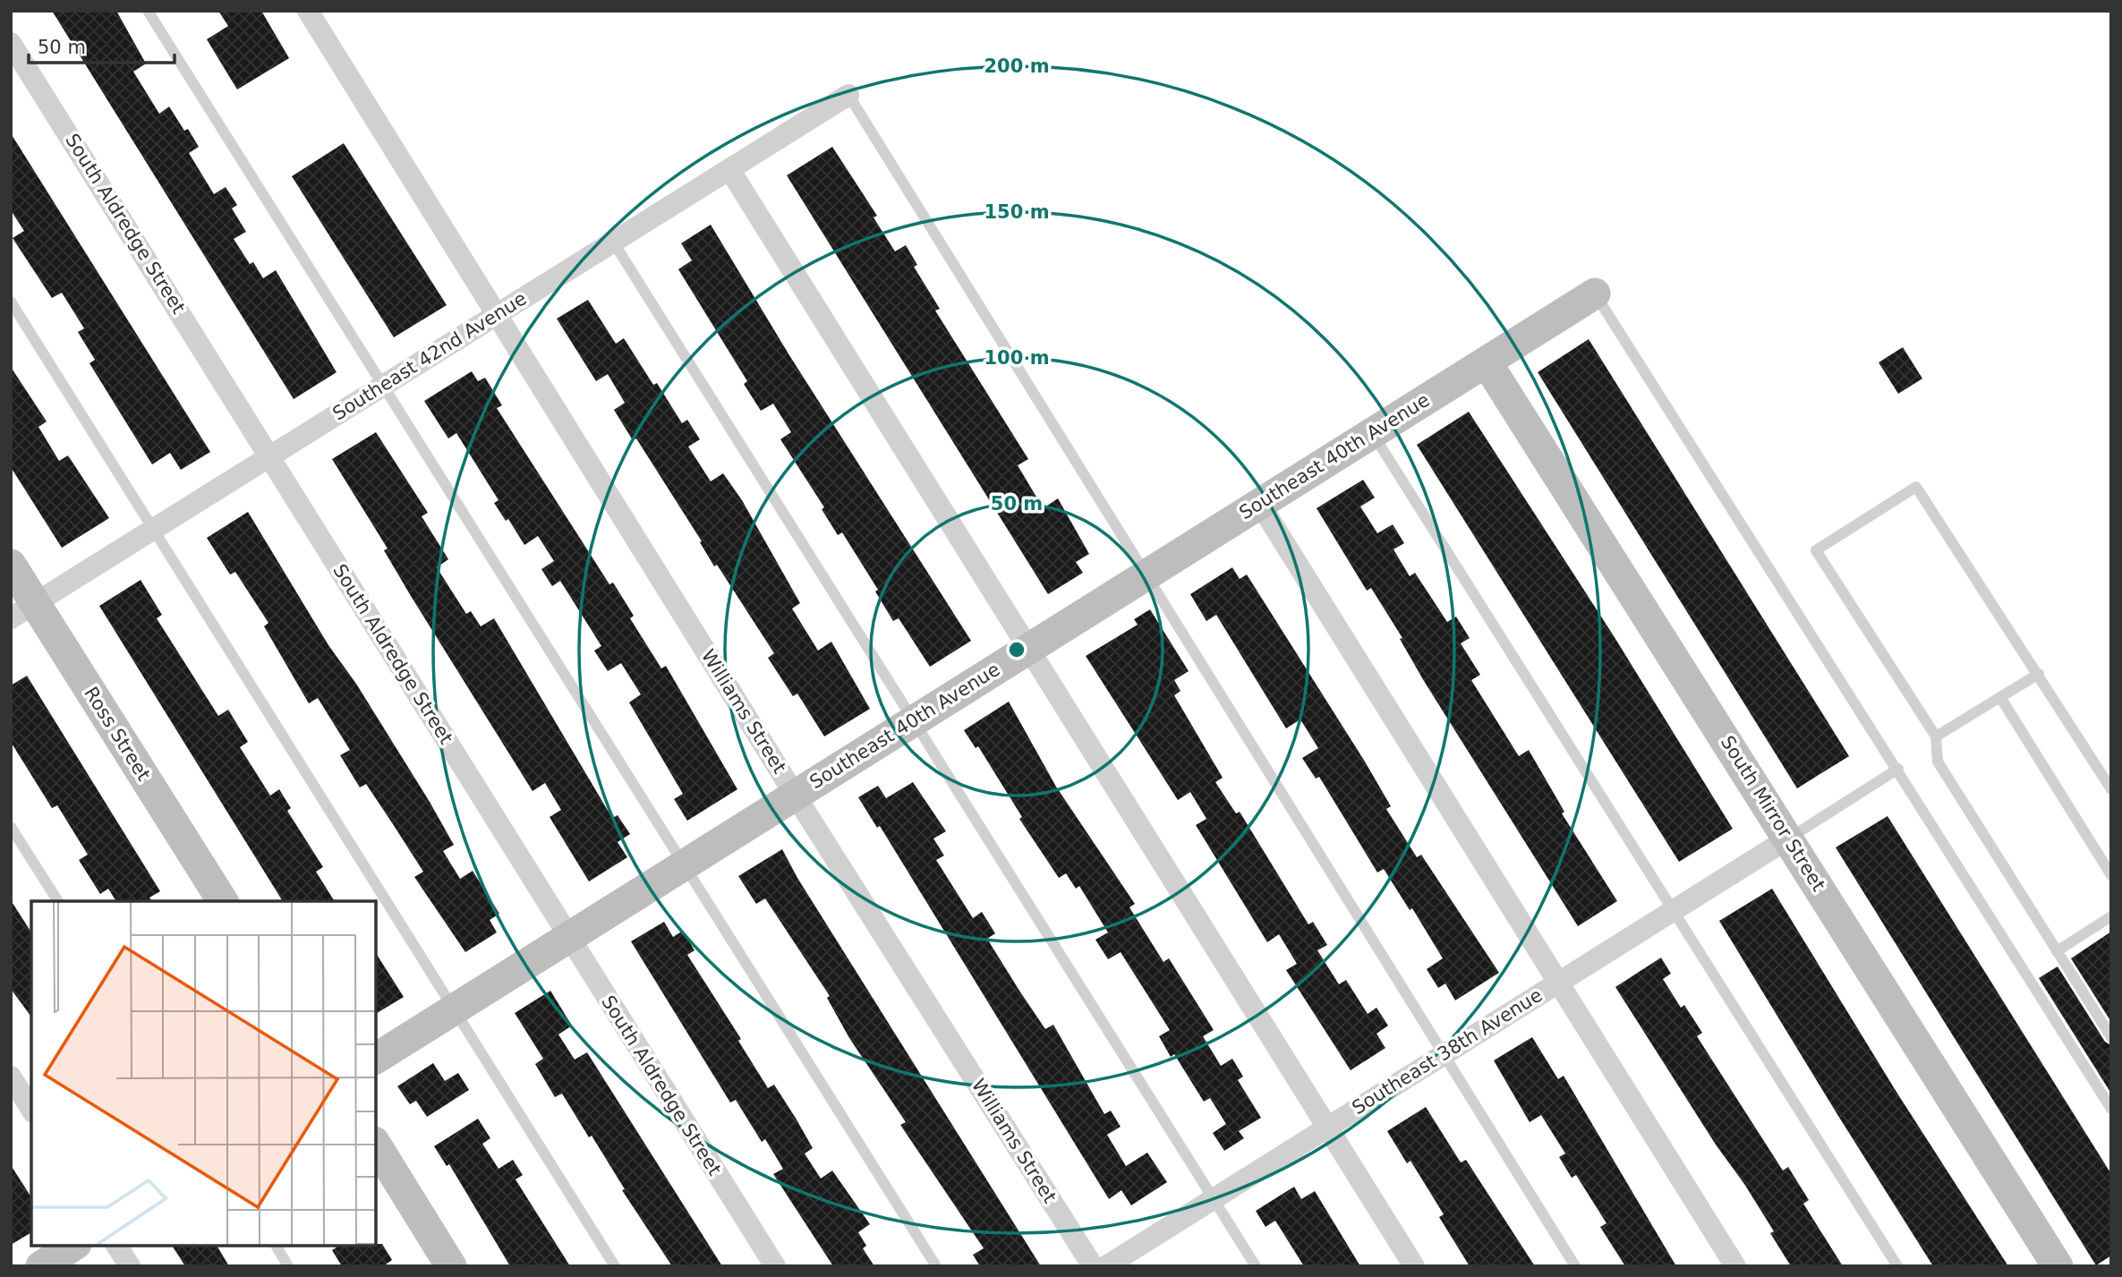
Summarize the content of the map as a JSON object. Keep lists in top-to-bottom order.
{
  "streets": {
    "street": [
      "South Aldredge Street",
      "Southeast 42nd Avenue",
      "Southeast 40th Avenue",
      "Williams Street",
      "Ross Street",
      "South Mirror Street",
      "Southeast 38th Avenue"
    ]
  },
  "crossings": [
    ["South Aldredge Street", "Southeast 42nd Avenue"],
    ["South Aldredge Street", "Southeast 40th Avenue"],
    ["Southeast 42nd Avenue", "Williams Street"],
    ["Southeast 42nd Avenue", "Ross Street"],
    ["Southeast 40th Avenue", "Williams Street"],
    ["Southeast 40th Avenue", "South Mirror Street"],
    ["South Mirror Street", "Southeast 38th Avenue"]
  ],
  "scale_bar": "50 m",
  "rings": [
    "200 m",
    "150 m",
    "100 m",
    "50 m"
  ]
}
